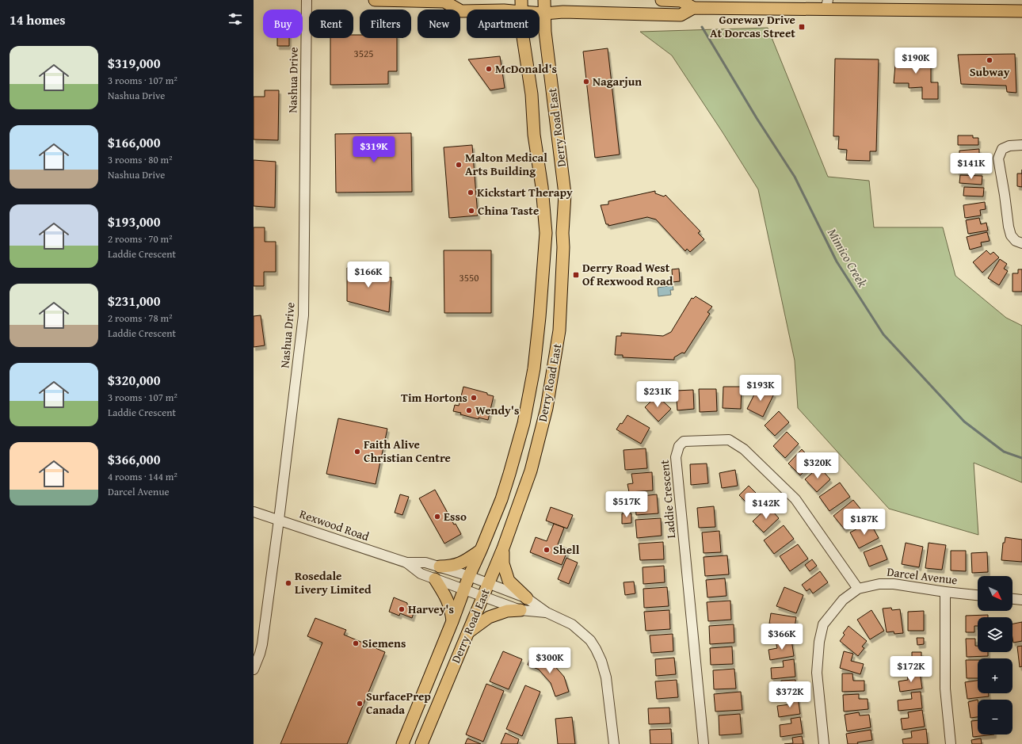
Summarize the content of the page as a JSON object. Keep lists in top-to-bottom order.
{
  "streets": {
    "main road": ["Derry Road East"],
    "street": [
      "Nashua Drive",
      "Laddie Crescent",
      "Rexwood Road",
      "Darcel Avenue"
    ]
  },
  "crossings": [
    ["Nashua Drive", "Rexwood Road"],
    ["Derry Road East", "Rexwood Road"],
    ["Laddie Crescent", "Darcel Avenue"]
  ],
  "water": ["Mimico Creek"],
  "places": {
    "transit": ["Goreway Drive At Dorcas Street", "Derry Road West Of Rexwood Road"],
    "other": [
      "Subway",
      "McDonald's",
      "Nagarjun",
      "Malton Medical Arts Building",
      "Kickstart Therapy",
      "China Taste",
      "Tim Hortons",
      "Wendy's",
      "Faith Alive Christian Centre",
      "Esso",
      "Shell",
      "Rosedale Livery Limited",
      "Harvey's",
      "Siemens",
      "SurfacePrep Canada"
    ]
  },
  "house_numbers": ["3525", "3550"],
  "north": "bottom right",
  "page": {
    "heading": "14 homes",
    "chip": [
      "Buy",
      "Rent",
      "Filters",
      "New",
      "Apartment"
    ],
    "list": [
      {
        "name": "$319,000",
        "note": "3 rooms · 107 m² · Nashua Drive"
      },
      {
        "name": "$166,000",
        "note": "3 rooms · 80 m² · Nashua Drive"
      },
      {
        "name": "$193,000",
        "note": "2 rooms · 70 m² · Laddie Crescent"
      },
      {
        "name": "$231,000",
        "note": "2 rooms · 78 m² · Laddie Crescent"
      },
      {
        "name": "$320,000",
        "note": "3 rooms · 107 m² · Laddie Crescent"
      },
      {
        "name": "$366,000",
        "note": "4 rooms · 144 m² · Darcel Avenue"
      }
    ],
    "price": [
      "$190K",
      "$319K",
      "$141K",
      "$166K",
      "$193K",
      "$231K",
      "$320K",
      "$517K",
      "$142K",
      "$187K",
      "$366K",
      "$300K",
      "$172K",
      "$372K"
    ],
    "map_buttons": ["+", "−"]
  }
}
